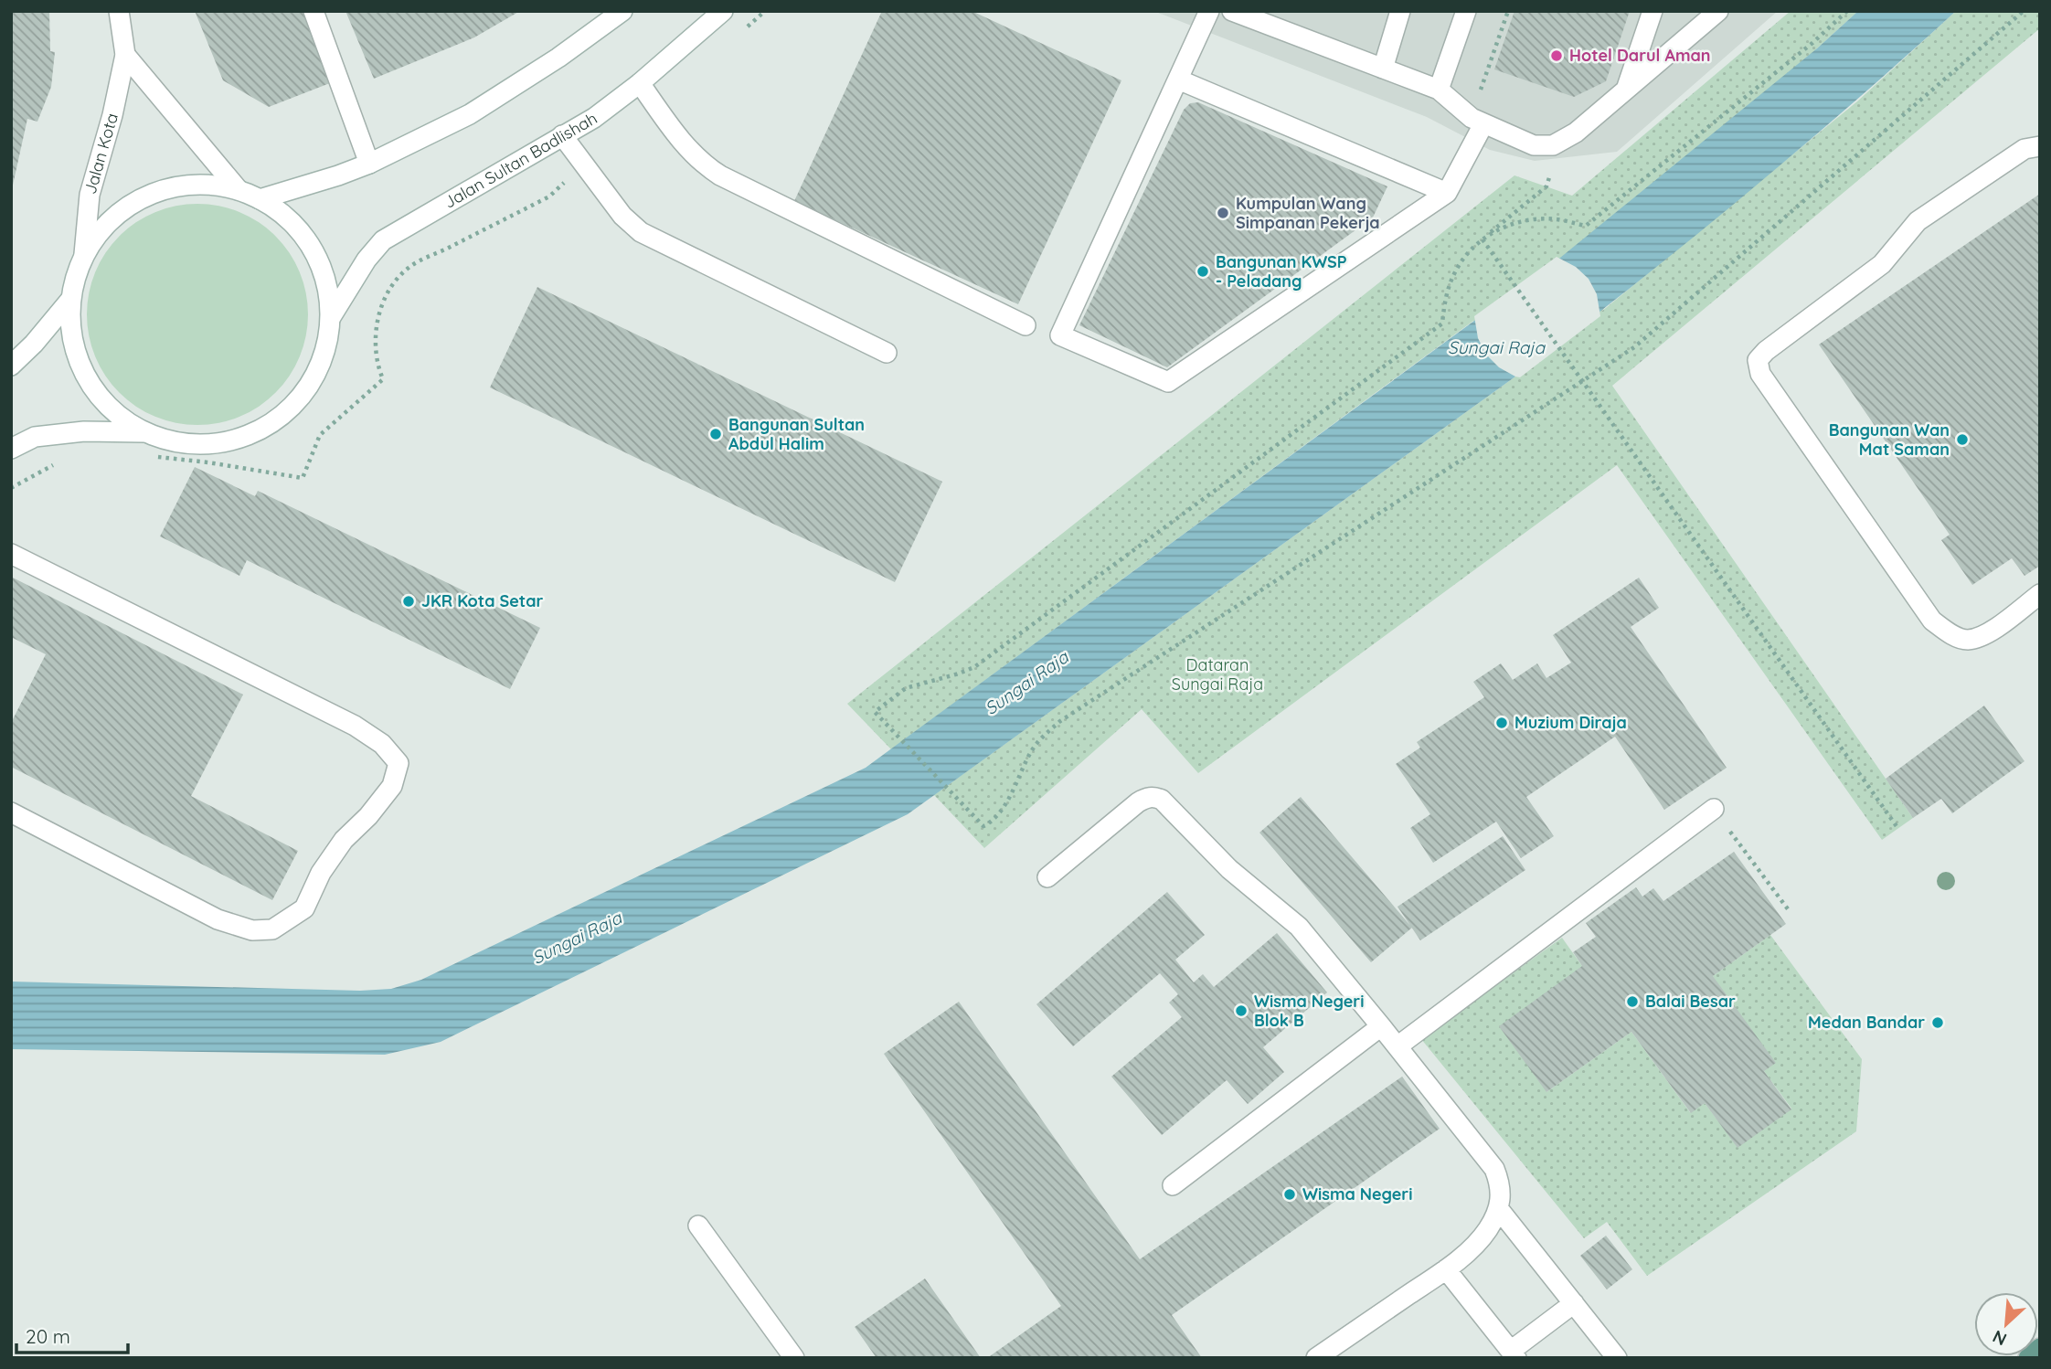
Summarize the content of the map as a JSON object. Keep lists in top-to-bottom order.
{
  "streets": {
    "main road": ["Jalan Kota", "Jalan Sultan Badlishah"]
  },
  "water": ["Sungai Raja"],
  "parks": ["Dataran Sungai Raja"],
  "places": [
    "Hotel Darul Aman",
    "Kumpulan Wang Simpanan Pekerja",
    "Bangunan KWSP - Peladang",
    "Bangunan Sultan Abdul Halim",
    "Bangunan Wan Mat Saman",
    "JKR Kota Setar",
    "Muzium Diraja",
    "Balai Besar",
    "Wisma Negeri Blok B",
    "Medan Bandar",
    "Wisma Negeri"
  ],
  "scale_bar": "20 m",
  "north": "bottom left"
}
